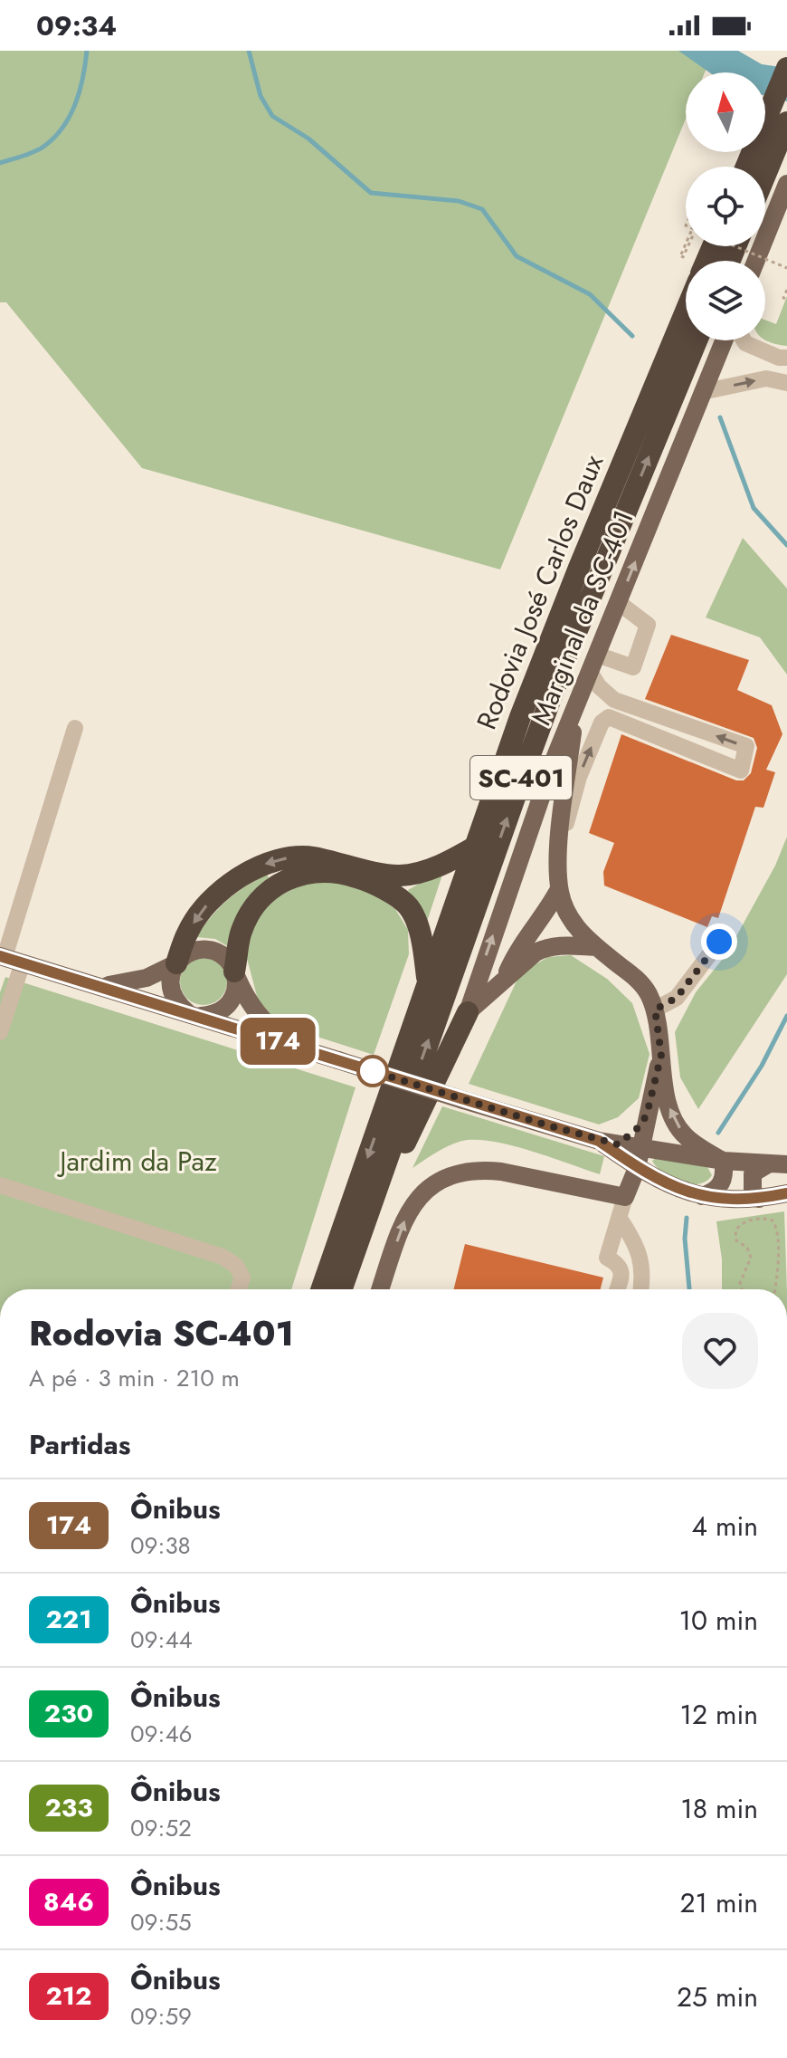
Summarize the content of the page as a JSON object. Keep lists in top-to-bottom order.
{
  "streets": {
    "highway": ["Rodovia José Carlos Daux", "SC-401"],
    "main road": ["Marginal da SC-401"]
  },
  "parks": ["Jardim da Paz"],
  "lines": ["bus line 174"],
  "north": "top",
  "page": {
    "status": "09:34",
    "on_map": "174",
    "heading": [
      ["Rodovia SC-401", "A pé · 3 min · 210 m"],
      "Partidas"
    ],
    "list": [
      {
        "mark": "174",
        "name": "Ônibus",
        "note": "09:38",
        "value": "4 min"
      },
      {
        "mark": "221",
        "name": "Ônibus",
        "note": "09:44",
        "value": "10 min"
      },
      {
        "mark": "230",
        "name": "Ônibus",
        "note": "09:46",
        "value": "12 min"
      },
      {
        "mark": "233",
        "name": "Ônibus",
        "note": "09:52",
        "value": "18 min"
      },
      {
        "mark": "846",
        "name": "Ônibus",
        "note": "09:55",
        "value": "21 min"
      },
      {
        "mark": "212",
        "name": "Ônibus",
        "note": "09:59",
        "value": "25 min"
      }
    ]
  }
}
